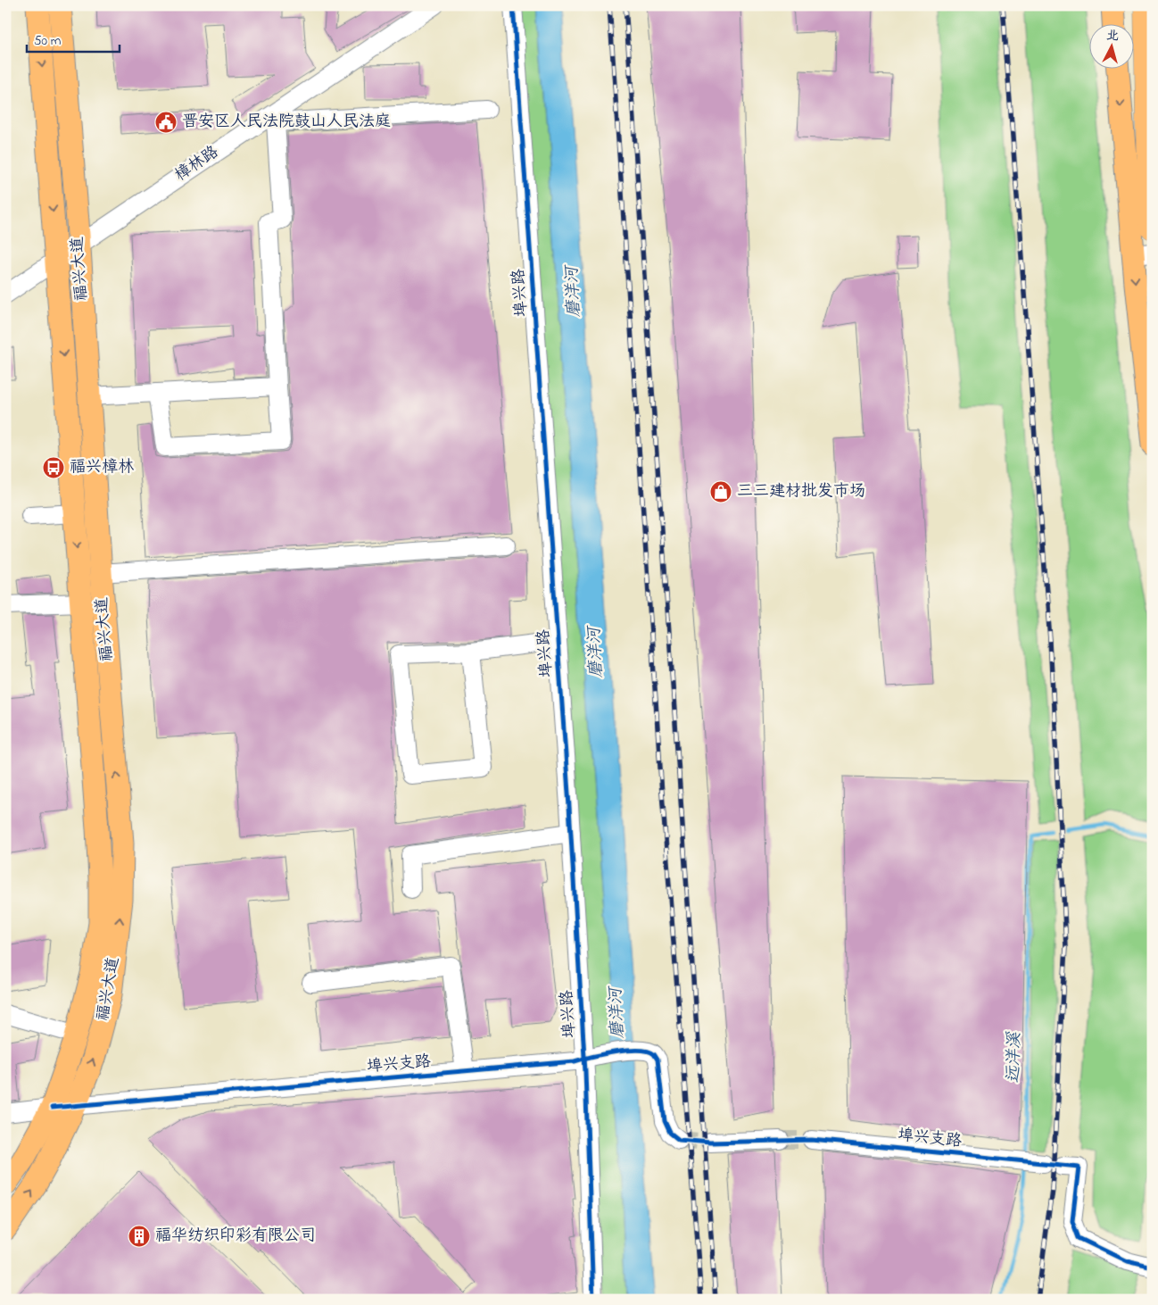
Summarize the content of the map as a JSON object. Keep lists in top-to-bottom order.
{
  "streets": {
    "main road": ["福兴大道"],
    "street": ["樟林路", "埠兴路", "埠兴支路"]
  },
  "crossings": [
    ["樟林路", "福兴大道"],
    ["福兴大道", "埠兴支路"],
    ["埠兴路", "埠兴支路"]
  ],
  "water": ["磨洋河", "远洋溪"],
  "places": {
    "public building": ["晋安区人民法院鼓山人民法庭"],
    "bus stop": ["福兴樟林"],
    "shop": ["三三建材批发市场"],
    "building": ["福华纺织印彩有限公司"]
  },
  "scale_bar": "50 m",
  "north": "top"
}
